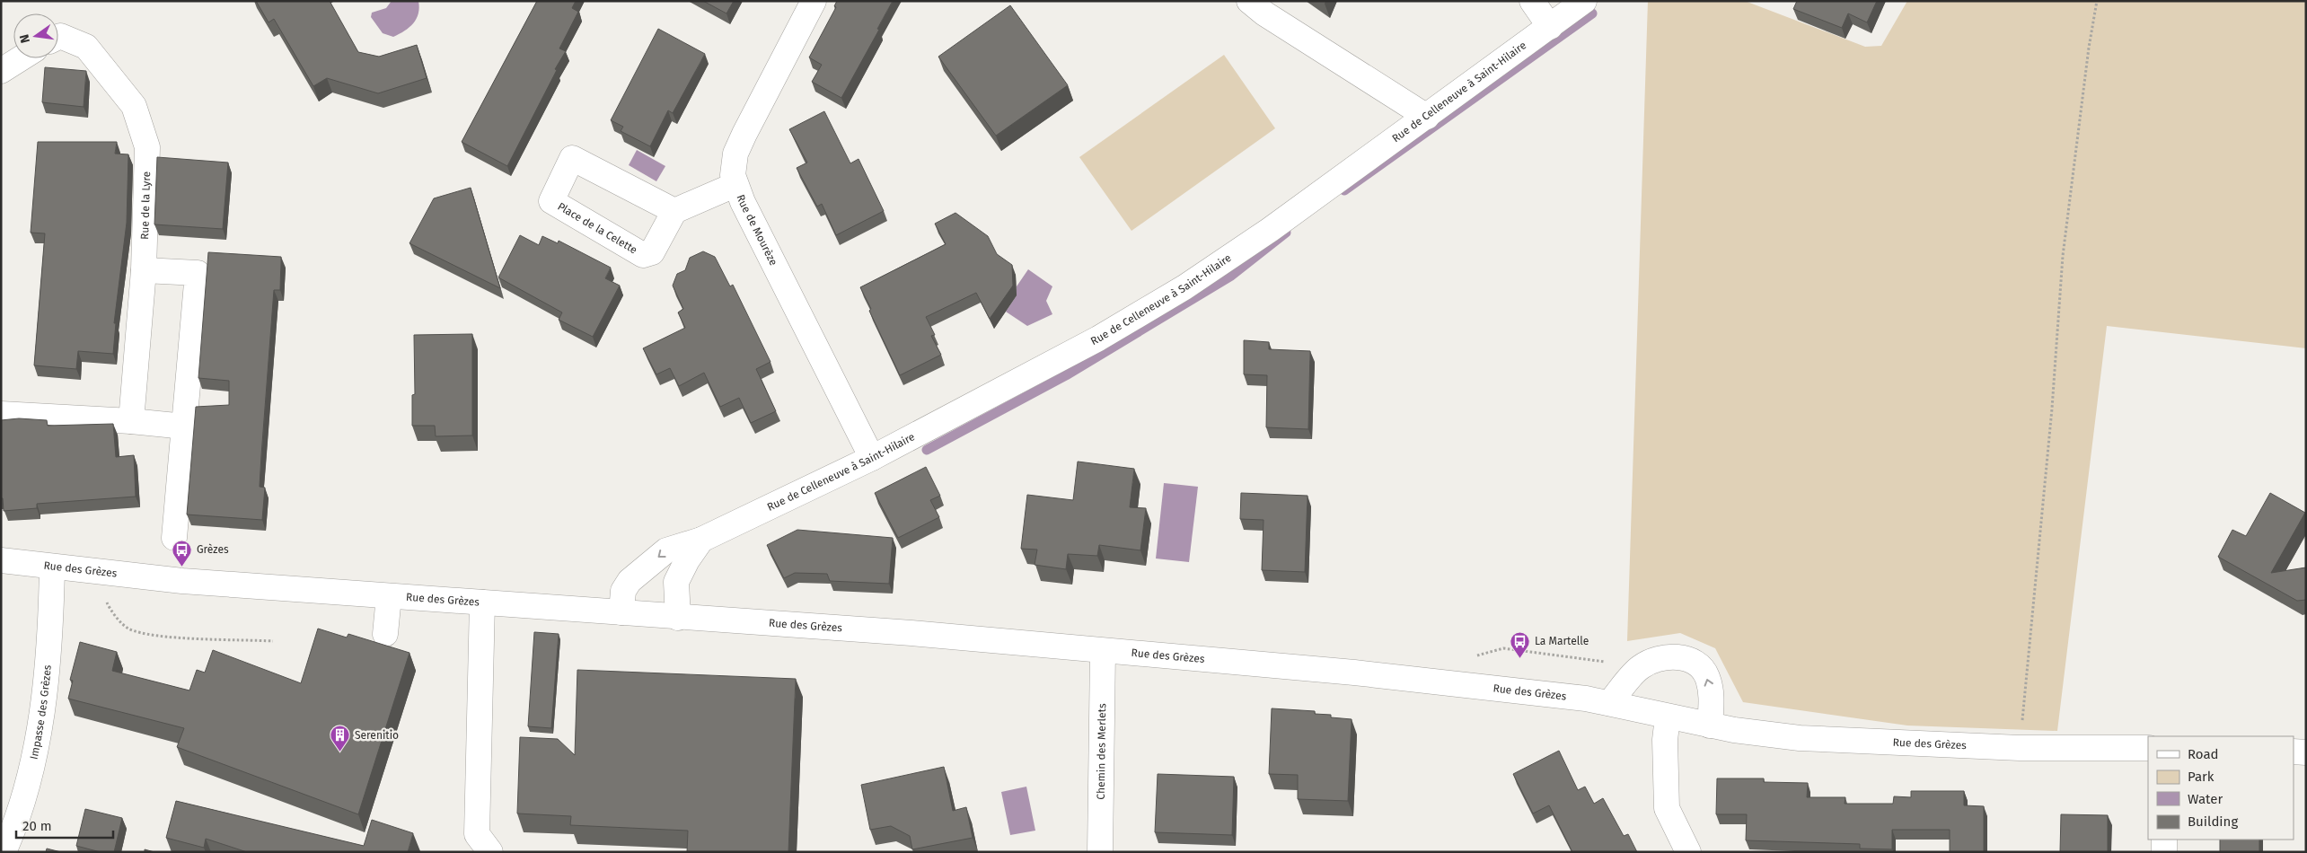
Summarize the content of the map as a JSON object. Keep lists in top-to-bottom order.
{
  "streets": {
    "street": [
      "Rue de Celleneuve à Saint-Hilaire",
      "Rue de la Lyre",
      "Place de la Celette",
      "Rue de Mourèze",
      "Rue des Grèzes",
      "Impasse des Grèzes",
      "Chemin des Merlets"
    ]
  },
  "crossings": [
    ["Rue de Celleneuve à Saint-Hilaire", "Rue de Mourèze"],
    ["Rue de Celleneuve à Saint-Hilaire", "Rue des Grèzes"],
    ["Rue des Grèzes", "Impasse des Grèzes"],
    ["Rue des Grèzes", "Chemin des Merlets"]
  ],
  "places": {
    "bus stop": ["Grèzes", "La Martelle"],
    "building": ["Serenitio"]
  },
  "legend": [
    "Road",
    "Park",
    "Water",
    "Building"
  ],
  "scale_bar": "20 m",
  "north": "left"
}
